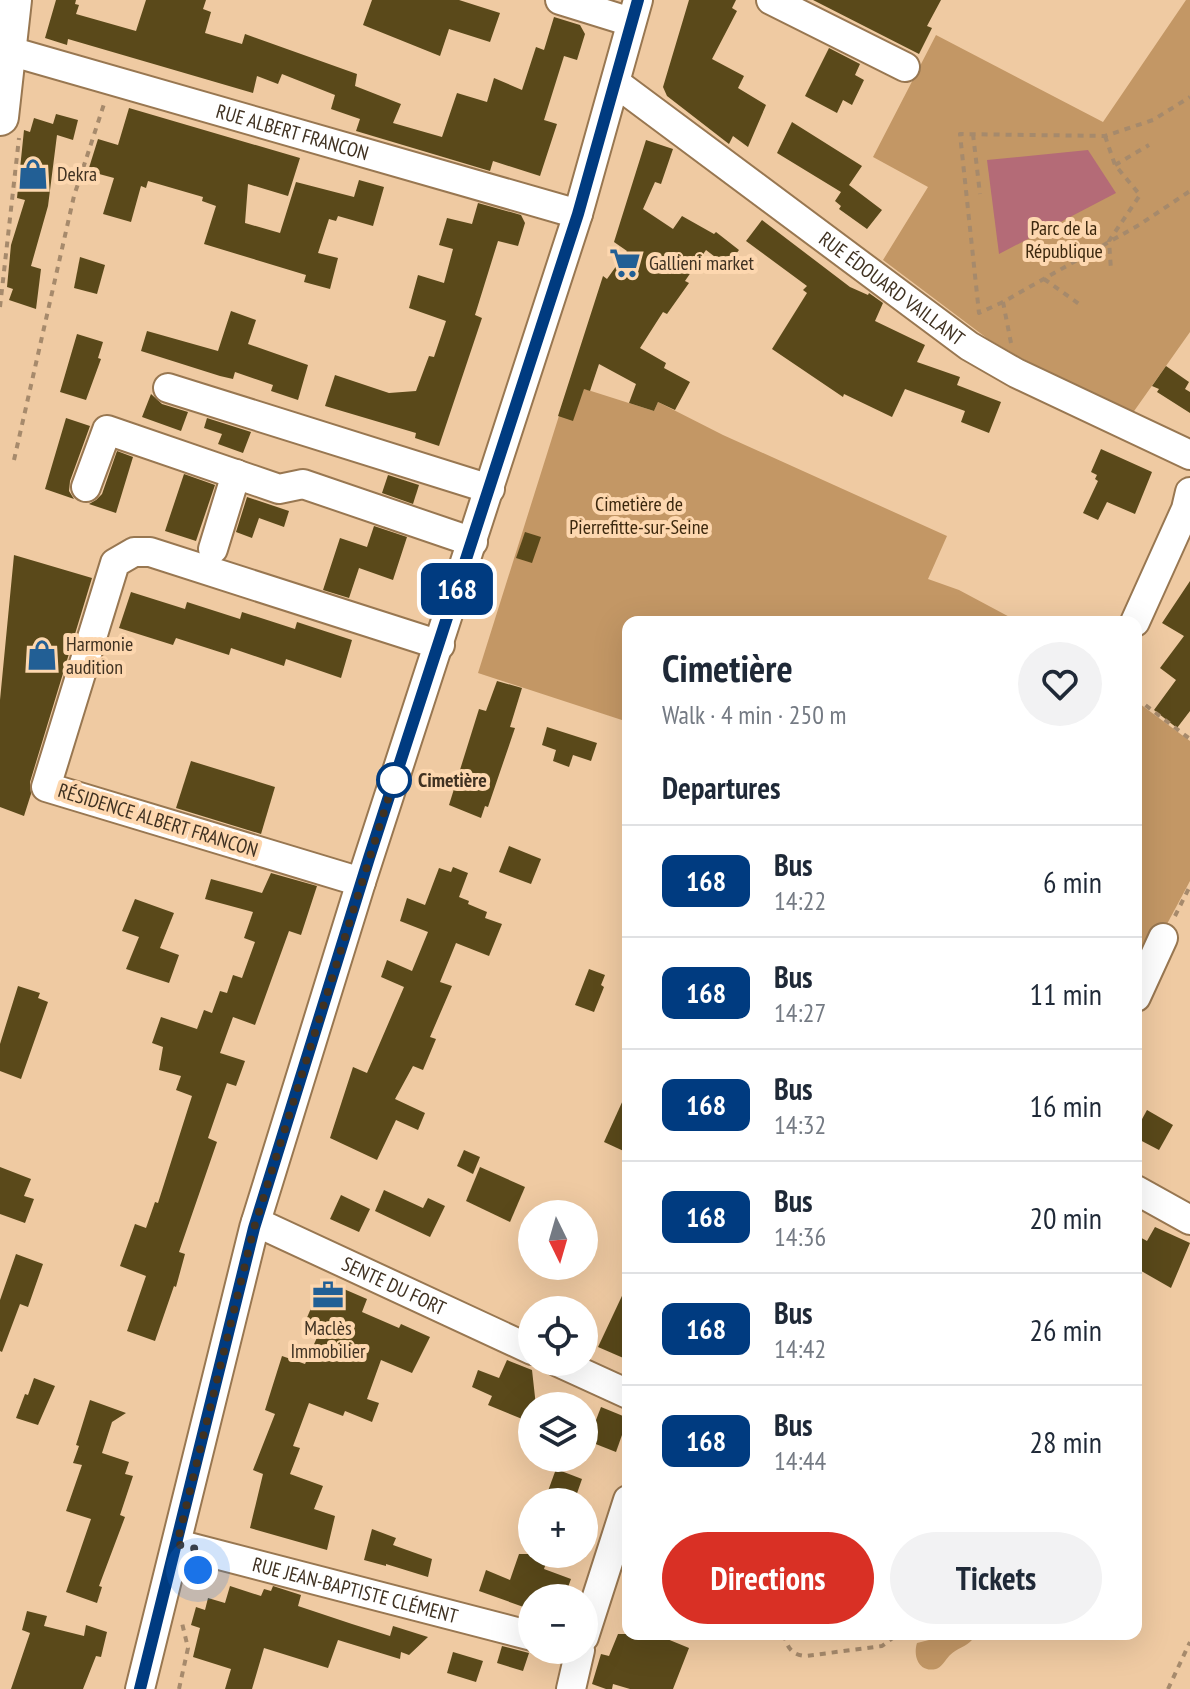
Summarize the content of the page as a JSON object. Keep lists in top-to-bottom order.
{
  "streets": {
    "street": [
      "RUE ALBERT FRANCON",
      "RUE ÉDOUARD VAILLANT",
      "RÉSIDENCE ALBERT FRANCON",
      "SENTE DU FORT",
      "RUE JEAN-BAPTISTE CLÉMENT"
    ]
  },
  "parks": ["Parc de la République", "Cimetière de Pierrefitte-sur-Seine"],
  "places": {
    "shop": ["Dekra", "Harmonie audition"],
    "supermarket": ["Gallieni market"],
    "other": ["Cimetière"],
    "office": ["Maclès Immobilier"]
  },
  "lines": ["bus line 168"],
  "north": "bottom",
  "page": {
    "on_map": "168",
    "heading": [
      ["Cimetière", "Walk · 4 min · 250 m"],
      "Departures"
    ],
    "list": [
      {
        "mark": "168",
        "name": "Bus",
        "note": "14:22",
        "value": "6 min"
      },
      {
        "mark": "168",
        "name": "Bus",
        "note": "14:27",
        "value": "11 min"
      },
      {
        "mark": "168",
        "name": "Bus",
        "note": "14:32",
        "value": "16 min"
      },
      {
        "mark": "168",
        "name": "Bus",
        "note": "14:36",
        "value": "20 min"
      },
      {
        "mark": "168",
        "name": "Bus",
        "note": "14:42",
        "value": "26 min"
      },
      {
        "mark": "168",
        "name": "Bus",
        "note": "14:44",
        "value": "28 min"
      }
    ],
    "map_buttons": ["+", "−"],
    "buttons": ["Directions", "Tickets"]
  }
}
